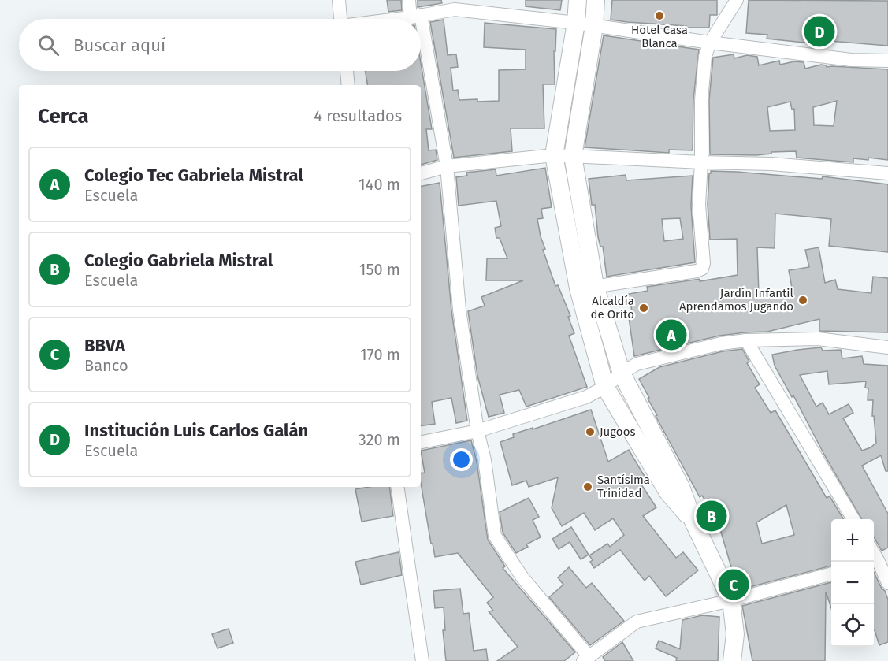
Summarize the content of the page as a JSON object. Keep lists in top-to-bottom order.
{
  "places": [
    "Hotel Casa Blanca",
    "Jardín Infantil Aprendamos Jugando",
    "Alcaldía de Orito",
    "Jugoos",
    "Santísima Trinidad"
  ],
  "page": {
    "pins": [
      "D",
      "A",
      "B",
      "C"
    ],
    "search": "Buscar aquí",
    "heading": ["Cerca", "4 resultados"],
    "list": [
      {
        "mark": "A",
        "name": "Colegio Tec Gabriela Mistral",
        "note": "Escuela",
        "value": "140 m"
      },
      {
        "mark": "B",
        "name": "Colegio Gabriela Mistral",
        "note": "Escuela",
        "value": "150 m"
      },
      {
        "mark": "C",
        "name": "BBVA",
        "note": "Banco",
        "value": "170 m"
      },
      {
        "mark": "D",
        "name": "Institución Luis Carlos Galán",
        "note": "Escuela",
        "value": "320 m"
      }
    ],
    "map_buttons": ["+", "−"]
  }
}
